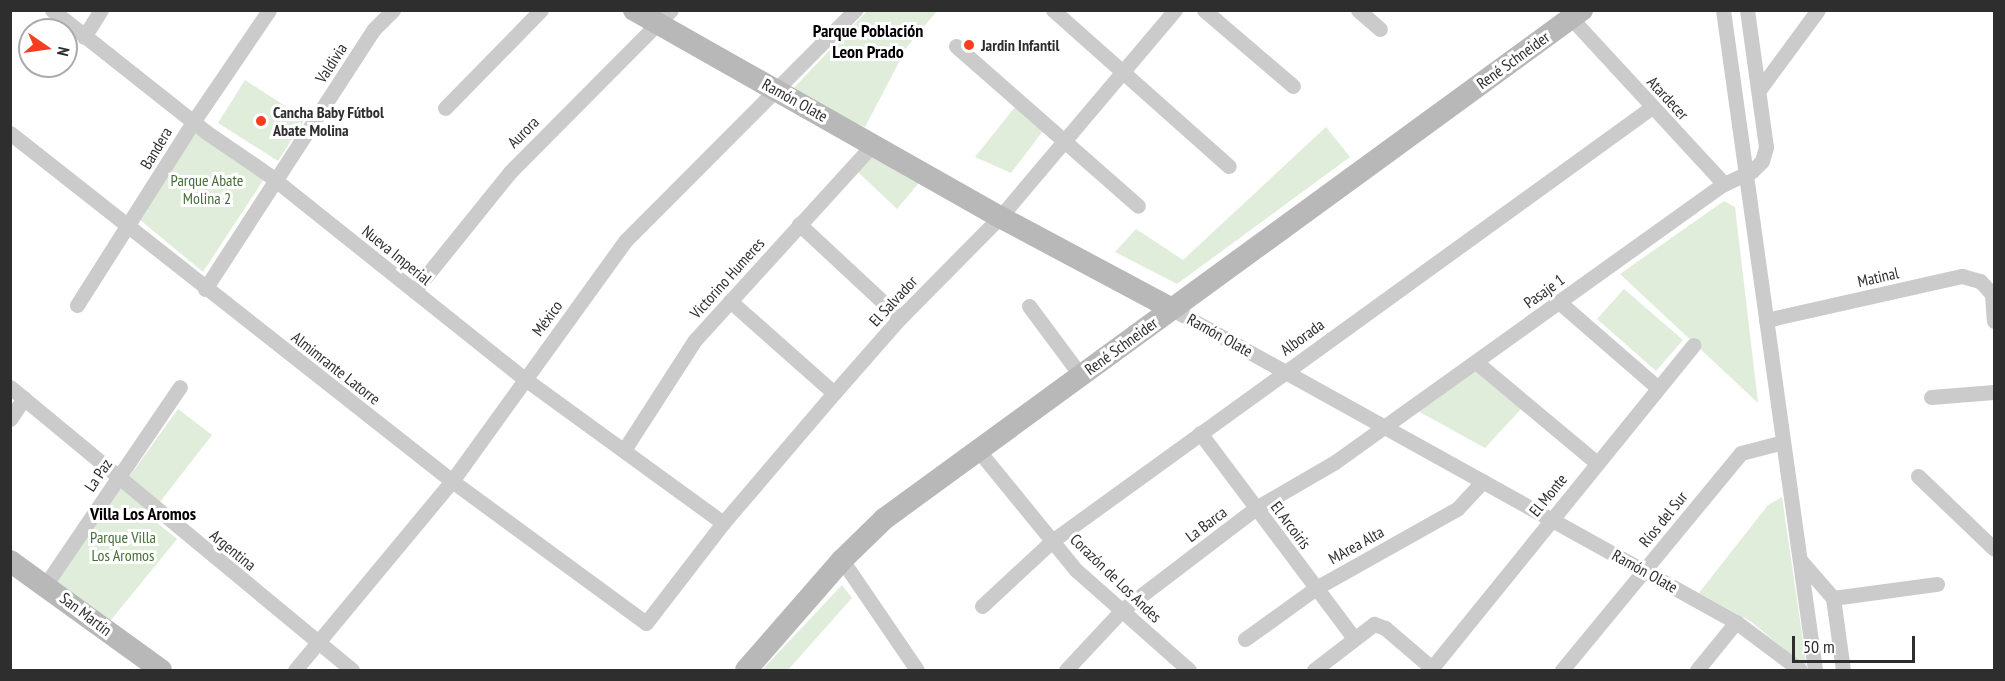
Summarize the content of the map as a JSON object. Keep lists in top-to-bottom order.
{
  "streets": {
    "street": [
      "René Schneider",
      "Valdivia",
      "Atardecer",
      "Ramón Olate",
      "Aurora",
      "Bandera",
      "Nueva Imperial",
      "Matinal",
      "Victorino Humeres",
      "Pasaje 1",
      "El Salvador",
      "México",
      "Alborada",
      "Almimrante Latorre",
      "La Paz",
      "El Monte",
      "Ríos del Sur",
      "La Barca",
      "El Arcoiris",
      "MArea Alta",
      "Argentina",
      "Corazón de Los Andes",
      "San Martín"
    ]
  },
  "crossings": [
    ["René Schneider", "Atardecer"],
    ["René Schneider", "Ramón Olate"],
    ["René Schneider", "Corazón de Los Andes"],
    ["Valdivia", "Nueva Imperial"],
    ["Valdivia", "Almimrante Latorre"],
    ["Atardecer", "Pasaje 1"],
    ["Atardecer", "Alborada"],
    ["Ramón Olate", "Aurora"],
    ["Ramón Olate", "Victorino Humeres"],
    ["Ramón Olate", "Pasaje 1"],
    ["Ramón Olate", "El Salvador"],
    ["Ramón Olate", "México"],
    ["Ramón Olate", "Alborada"],
    ["Ramón Olate", "El Monte"],
    ["Ramón Olate", "Ríos del Sur"],
    ["Ramón Olate", "La Barca"],
    ["Ramón Olate", "MArea Alta"],
    ["Aurora", "Nueva Imperial"],
    ["Bandera", "Nueva Imperial"],
    ["Bandera", "Almimrante Latorre"],
    ["Nueva Imperial", "Victorino Humeres"],
    ["Nueva Imperial", "El Salvador"],
    ["Nueva Imperial", "México"],
    ["Pasaje 1", "La Barca"],
    ["El Salvador", "Almimrante Latorre"],
    ["México", "Almimrante Latorre"],
    ["México", "Argentina"],
    ["Alborada", "El Arcoiris"],
    ["Alborada", "Corazón de Los Andes"],
    ["La Paz", "Argentina"],
    ["La Paz", "San Martín"],
    ["La Barca", "El Arcoiris"],
    ["La Barca", "Corazón de Los Andes"],
    ["El Arcoiris", "MArea Alta"]
  ],
  "districts": ["Parque Población Leon Prado", "Villa Los Aromos"],
  "parks": ["Parque Abate Molina 2", "Parque Villa Los Aromos"],
  "places": ["Jardin Infantil", "Cancha Baby Fútbol Abate Molina"],
  "scale_bar": "50 m",
  "north": "right"
}
